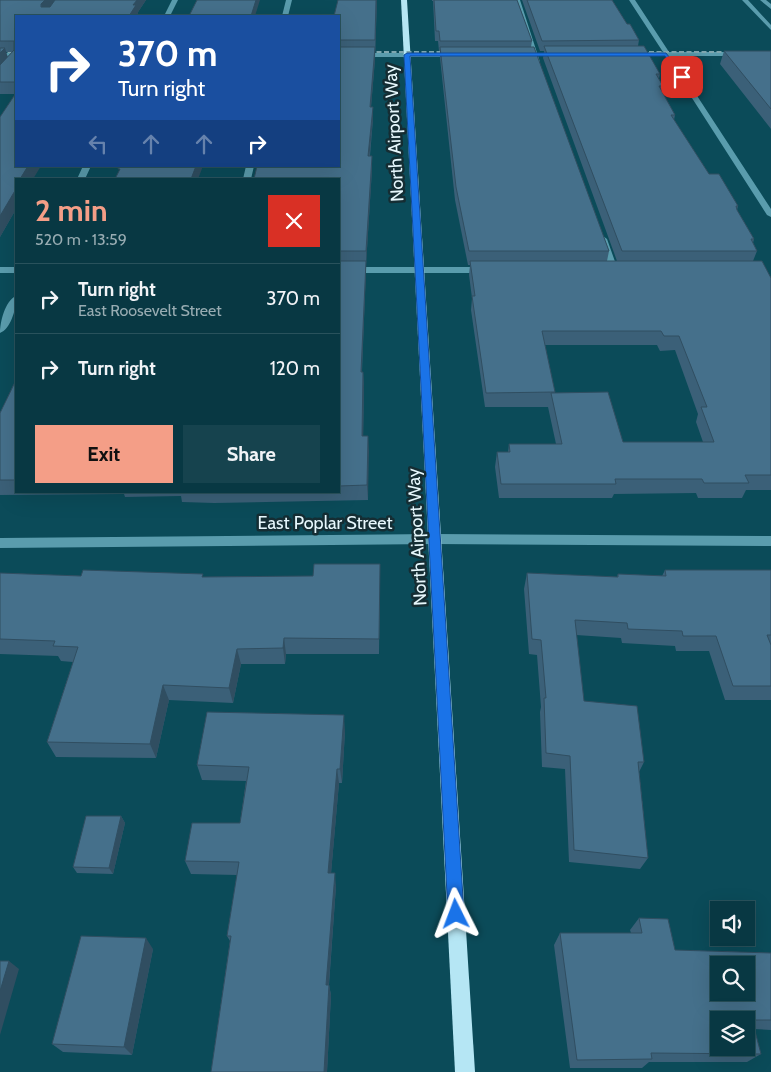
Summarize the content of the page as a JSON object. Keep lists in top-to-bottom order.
{
  "streets": {
    "main road": ["North Airport Way"],
    "street": ["East Poplar Street"]
  },
  "crossings": [
    ["North Airport Way", "East Poplar Street"]
  ],
  "page": {
    "turn": ["370 m", "Turn right"],
    "heading": ["2 min", "520 m · 13:59"],
    "list": [
      {
        "name": "Turn right",
        "note": "East Roosevelt Street",
        "value": "370 m"
      },
      {
        "name": "Turn right",
        "value": "120 m"
      }
    ],
    "buttons": ["Exit", "Share"]
  }
}
